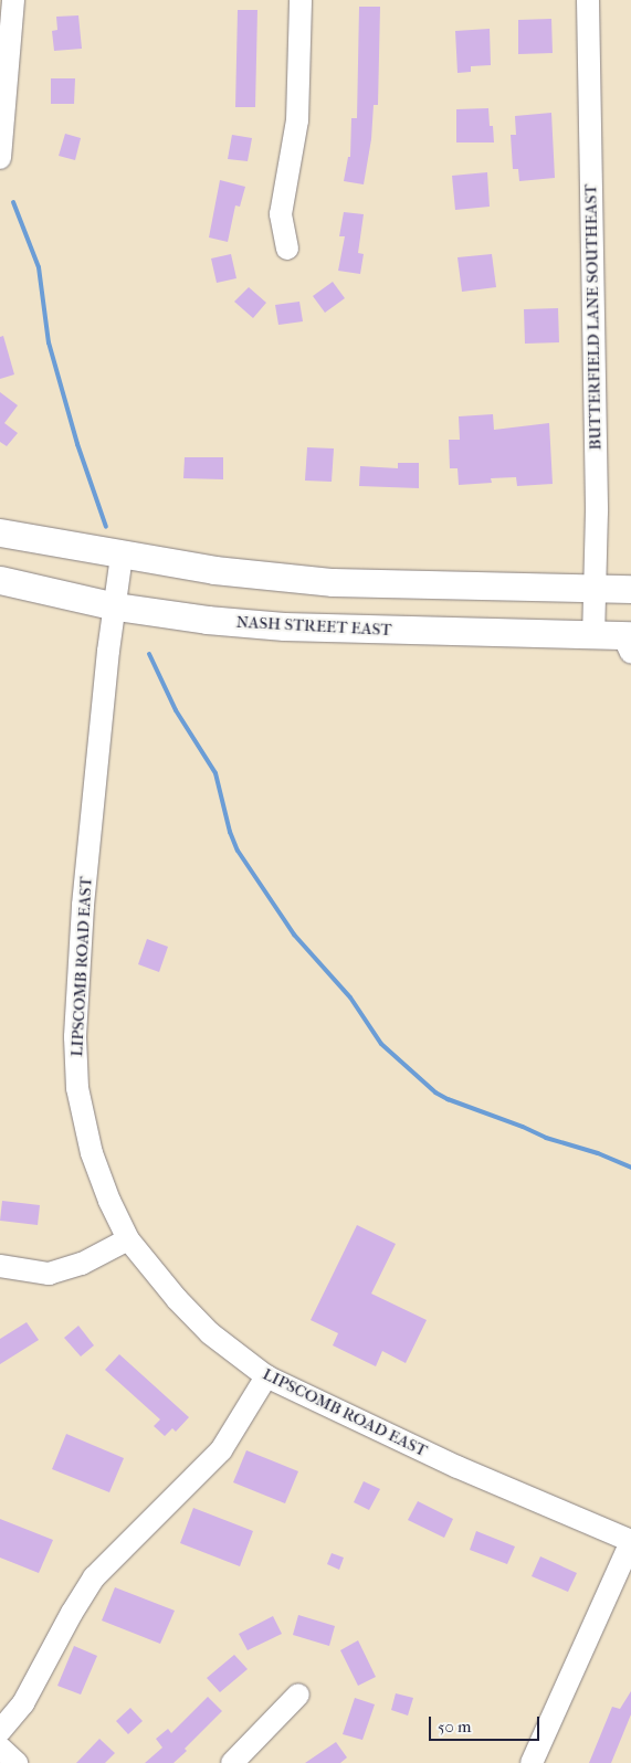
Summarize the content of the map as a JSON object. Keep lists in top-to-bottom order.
{
  "streets": {
    "main road": ["NASH STREET EAST"],
    "street": ["BUTTERFIELD LANE SOUTHEAST", "LIPSCOMB ROAD EAST"]
  },
  "crossings": [
    ["BUTTERFIELD LANE SOUTHEAST", "NASH STREET EAST"],
    ["NASH STREET EAST", "LIPSCOMB ROAD EAST"]
  ],
  "scale_bar": "50 m"
}
